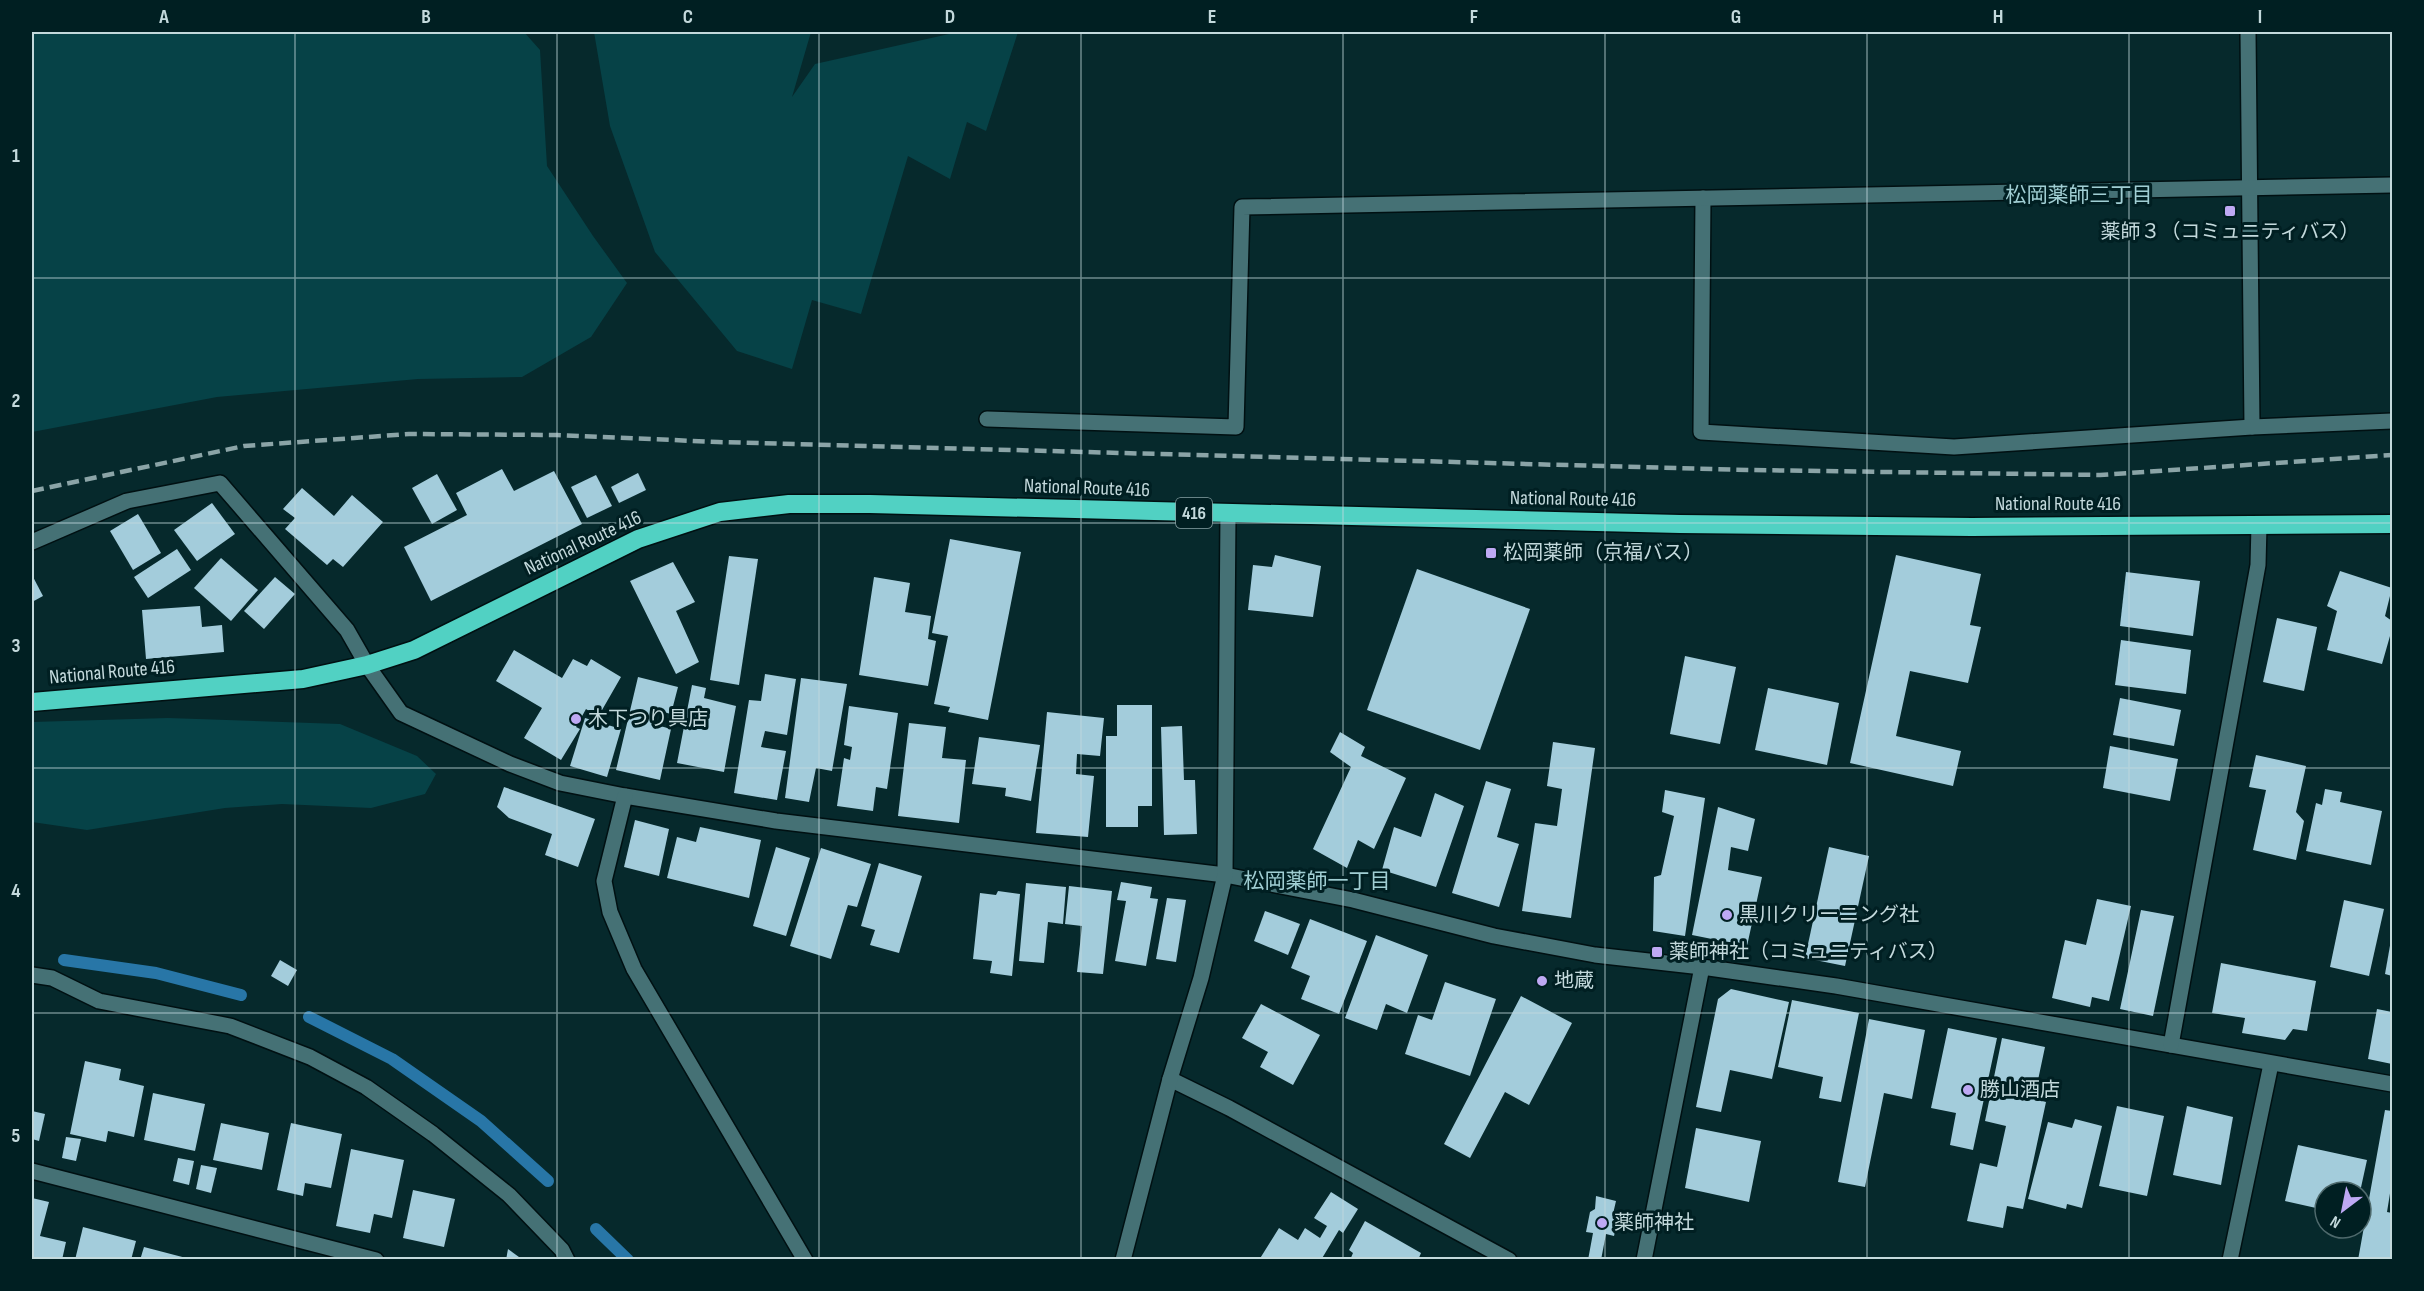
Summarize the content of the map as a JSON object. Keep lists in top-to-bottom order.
{
  "streets": {
    "highway": ["National Route 416", "416"]
  },
  "districts": ["松岡薬師三丁目", "松岡薬師一丁目"],
  "places": {
    "transit": ["薬師３（コミュニティバス）", "松岡薬師（京福バス）", "薬師神社（コミュニティバス）"],
    "other": [
      "木下つり具店",
      "黒川クリーニング社",
      "地蔵",
      "勝山酒店",
      "薬師神社"
    ]
  },
  "north": "bottom left",
  "grid": {
    "columns": [
      "A",
      "B",
      "C",
      "D",
      "E",
      "F",
      "G",
      "H",
      "I"
    ],
    "rows": [
      "1",
      "2",
      "3",
      "4",
      "5"
    ]
  }
}
